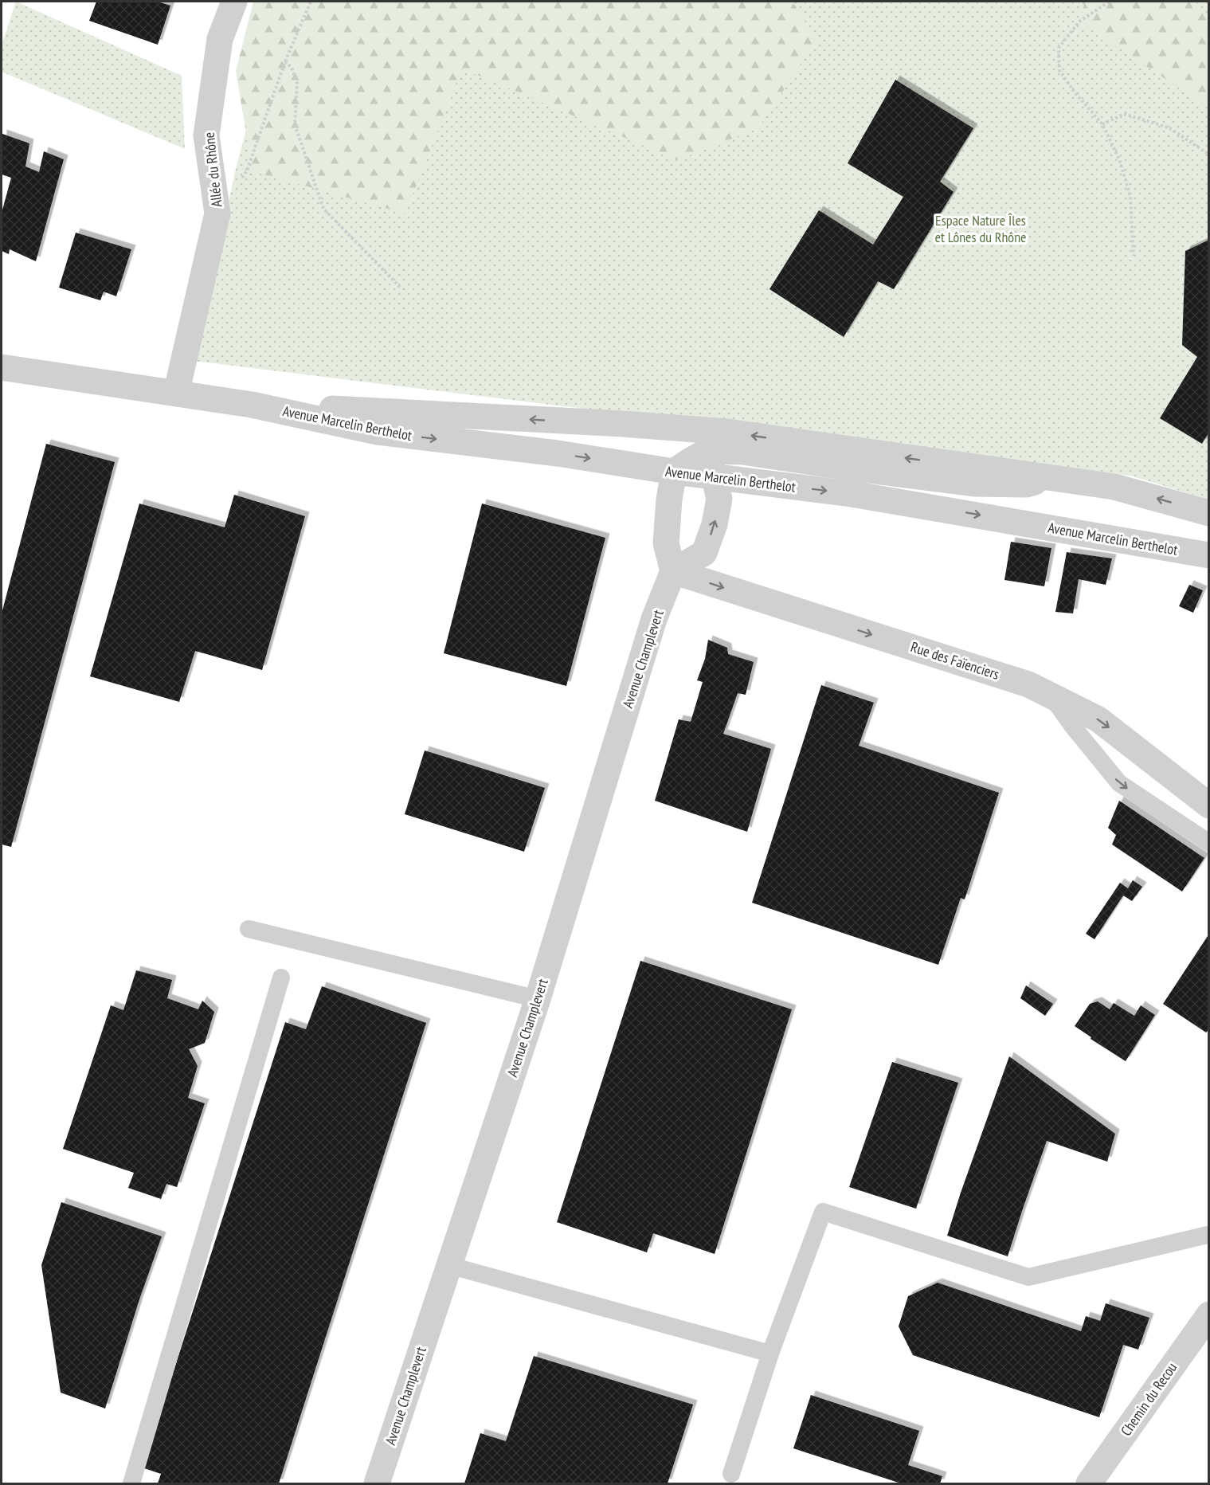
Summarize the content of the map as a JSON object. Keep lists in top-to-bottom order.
{
  "streets": {
    "street": [
      "Allée du Rhône",
      "Avenue Marcelin Berthelot",
      "Avenue Champlevert",
      "Rue des Faïenciers",
      "Chemin du Recou"
    ]
  },
  "crossings": [
    ["Allée du Rhône", "Avenue Marcelin Berthelot"],
    ["Avenue Champlevert", "Rue des Faïenciers"]
  ],
  "one_way": ["Rue des Faïenciers"],
  "parks": ["Espace Nature Îles et Lônes du Rhône"]
}
